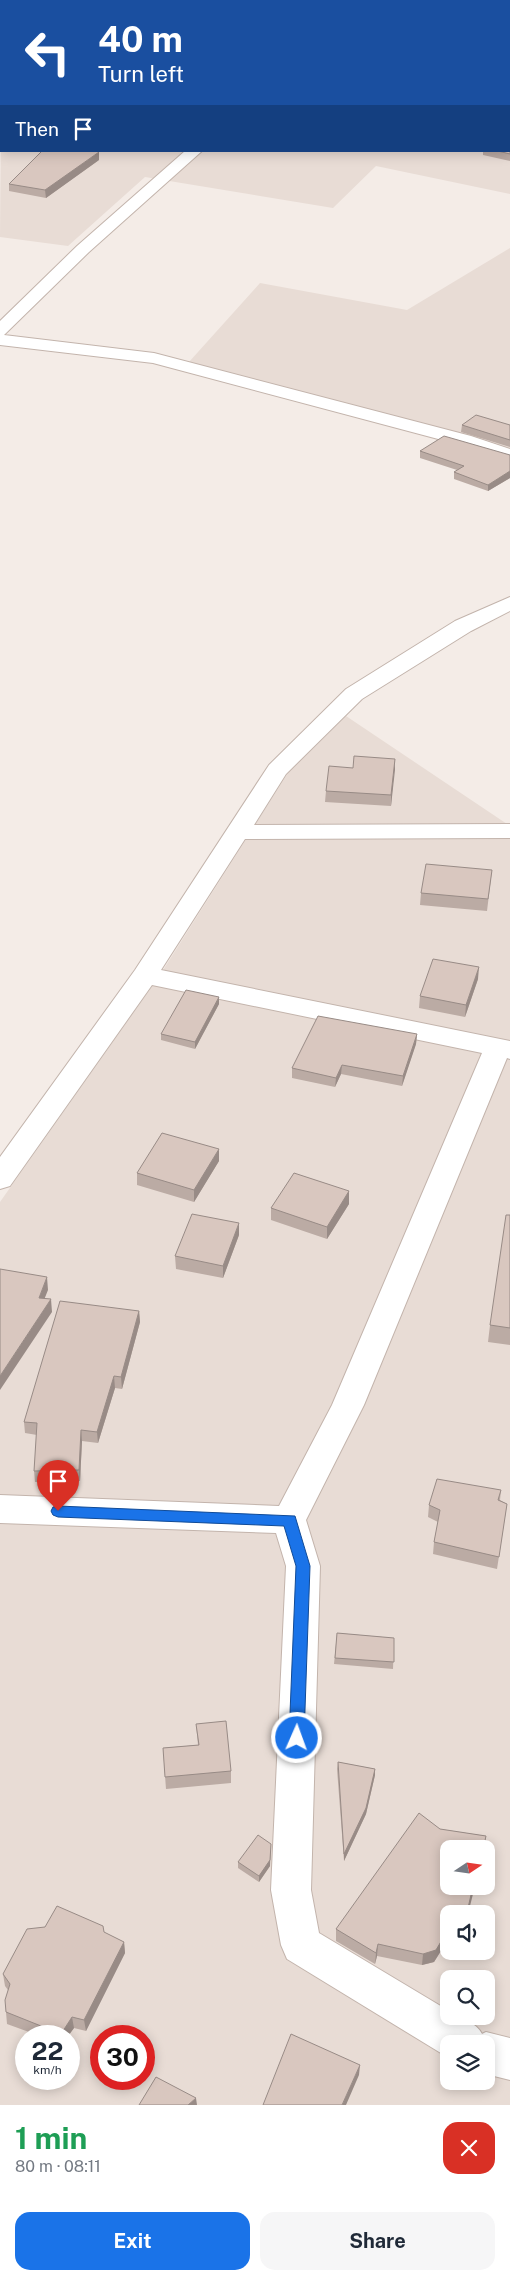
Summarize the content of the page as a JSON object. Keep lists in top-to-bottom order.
{
  "north": "right",
  "page": {
    "turn": ["40 m", "Turn left"],
    "then": "Then",
    "speed": "22 km/h",
    "limit": "30",
    "heading": ["1 min", "80 m · 08:11"],
    "buttons": ["Exit", "Share"]
  }
}
